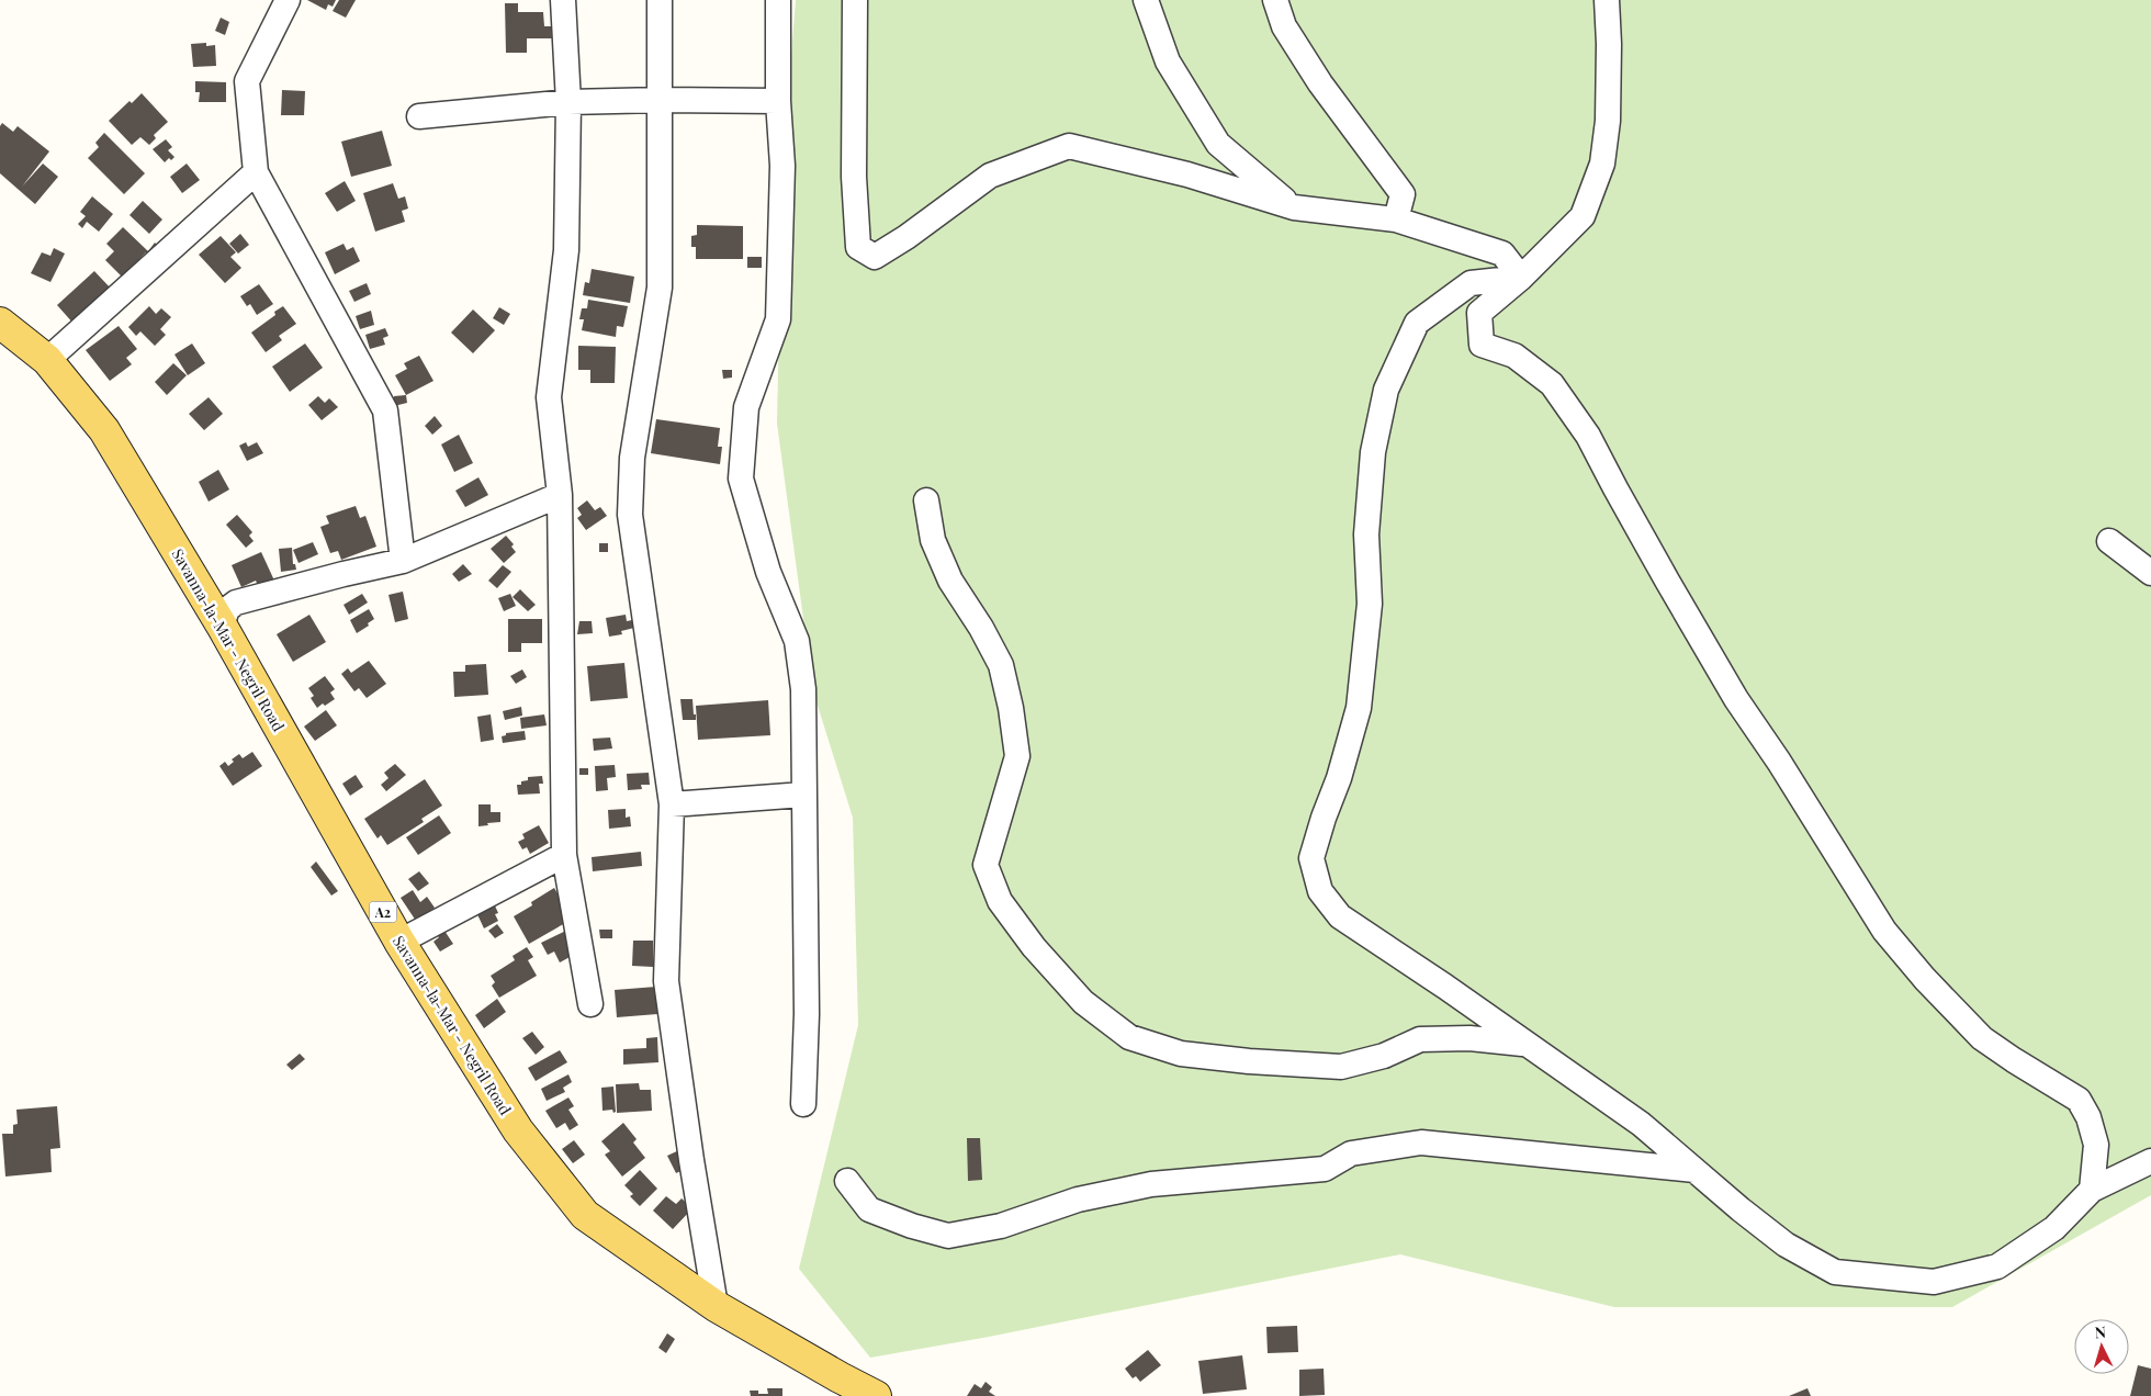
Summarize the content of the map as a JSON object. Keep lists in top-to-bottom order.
{
  "streets": {
    "main road": ["Savanna-la-Mar - Negril Road", "A2"]
  },
  "north": "top"
}
